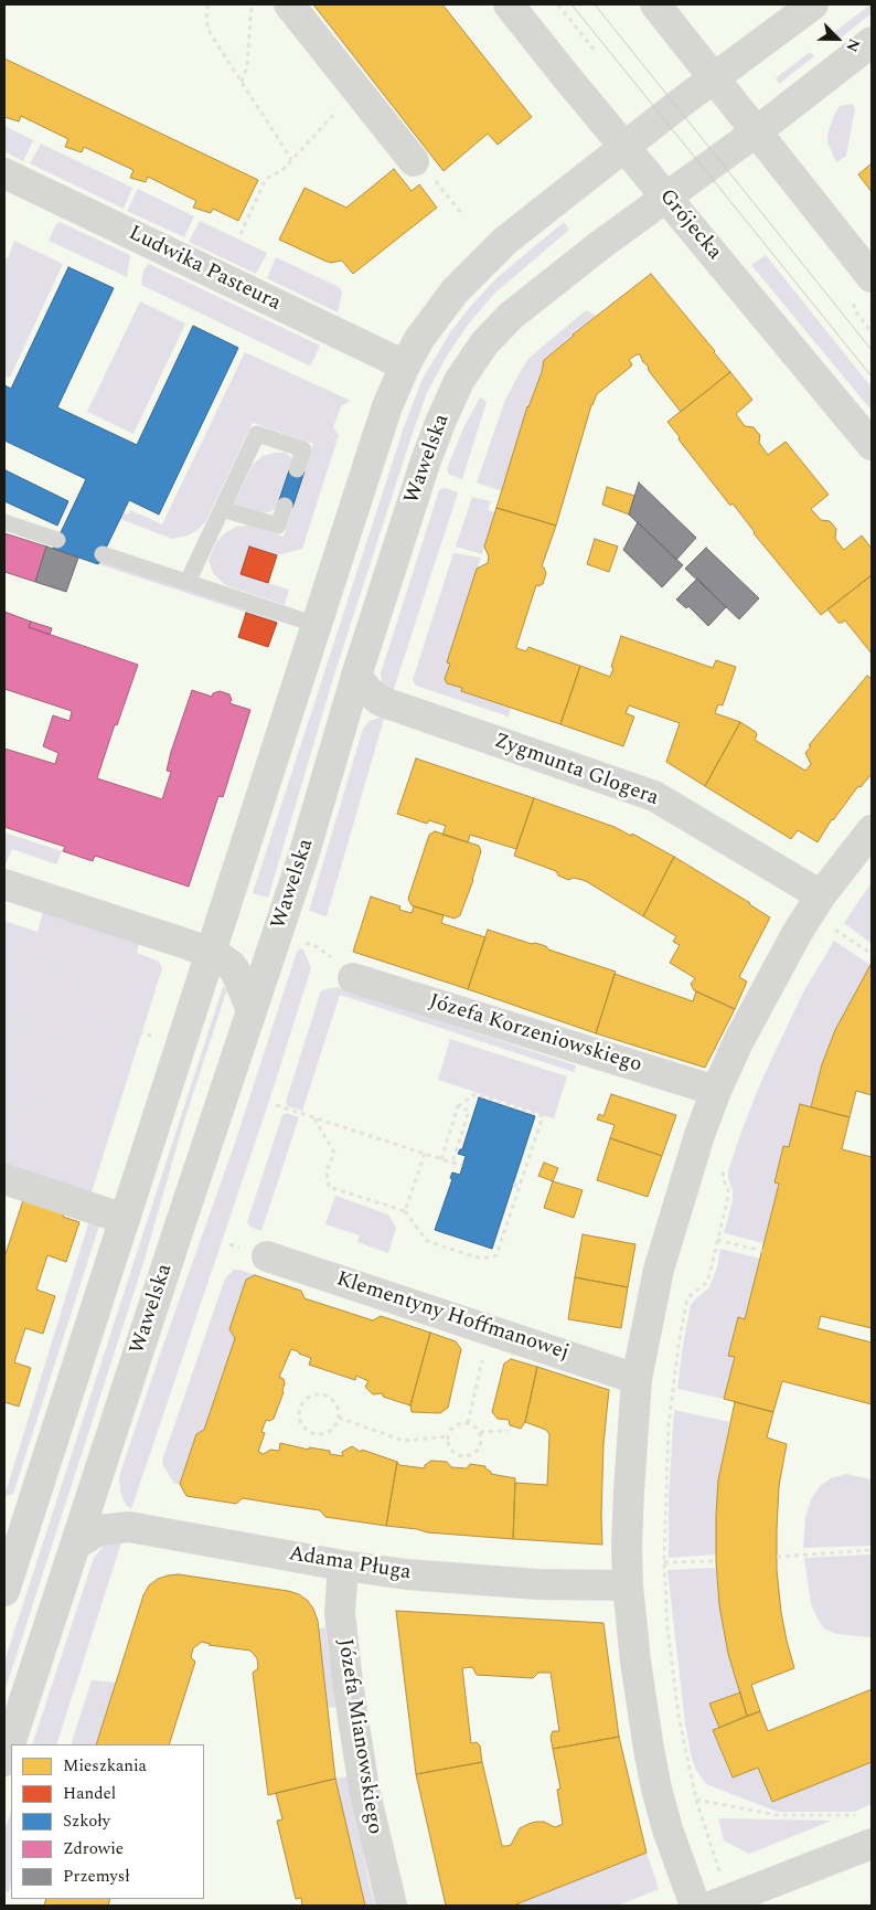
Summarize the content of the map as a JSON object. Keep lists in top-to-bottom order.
{
  "streets": {
    "main road": [
      "Grójecka",
      "Ludwika Pasteura",
      "Wawelska",
      "Zygmunta Glogera",
      "Józefa Korzeniowskiego",
      "Klementyny Hoffmanowej",
      "Adama Pługa",
      "Józefa Mianowskiego"
    ]
  },
  "crossings": [
    ["Grójecka", "Wawelska"],
    ["Wawelska", "Zygmunta Glogera"],
    ["Wawelska", "Adama Pługa"],
    ["Adama Pługa", "Józefa Mianowskiego"]
  ],
  "legend": [
    "Mieszkania",
    "Handel",
    "Szkoły",
    "Zdrowie",
    "Przemysł"
  ],
  "north": "bottom right"
}
